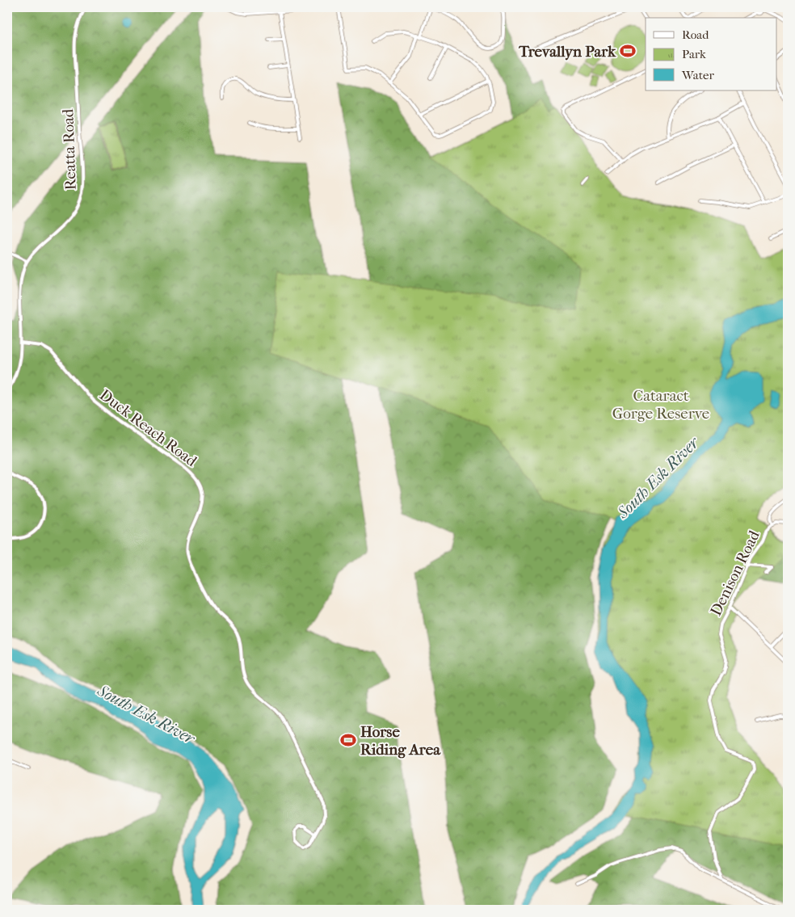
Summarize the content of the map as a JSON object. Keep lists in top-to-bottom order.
{
  "streets": {
    "street": ["Reatta Road", "Duck Reach Road", "Denison Road"]
  },
  "crossings": [
    ["Reatta Road", "Duck Reach Road"]
  ],
  "water": ["South Esk River"],
  "parks": ["Cataract Gorge Reserve"],
  "places": {
    "sports": ["Trevallyn Park", "Horse Riding Area"]
  },
  "legend": ["Road", "Park", "Water"]
}
